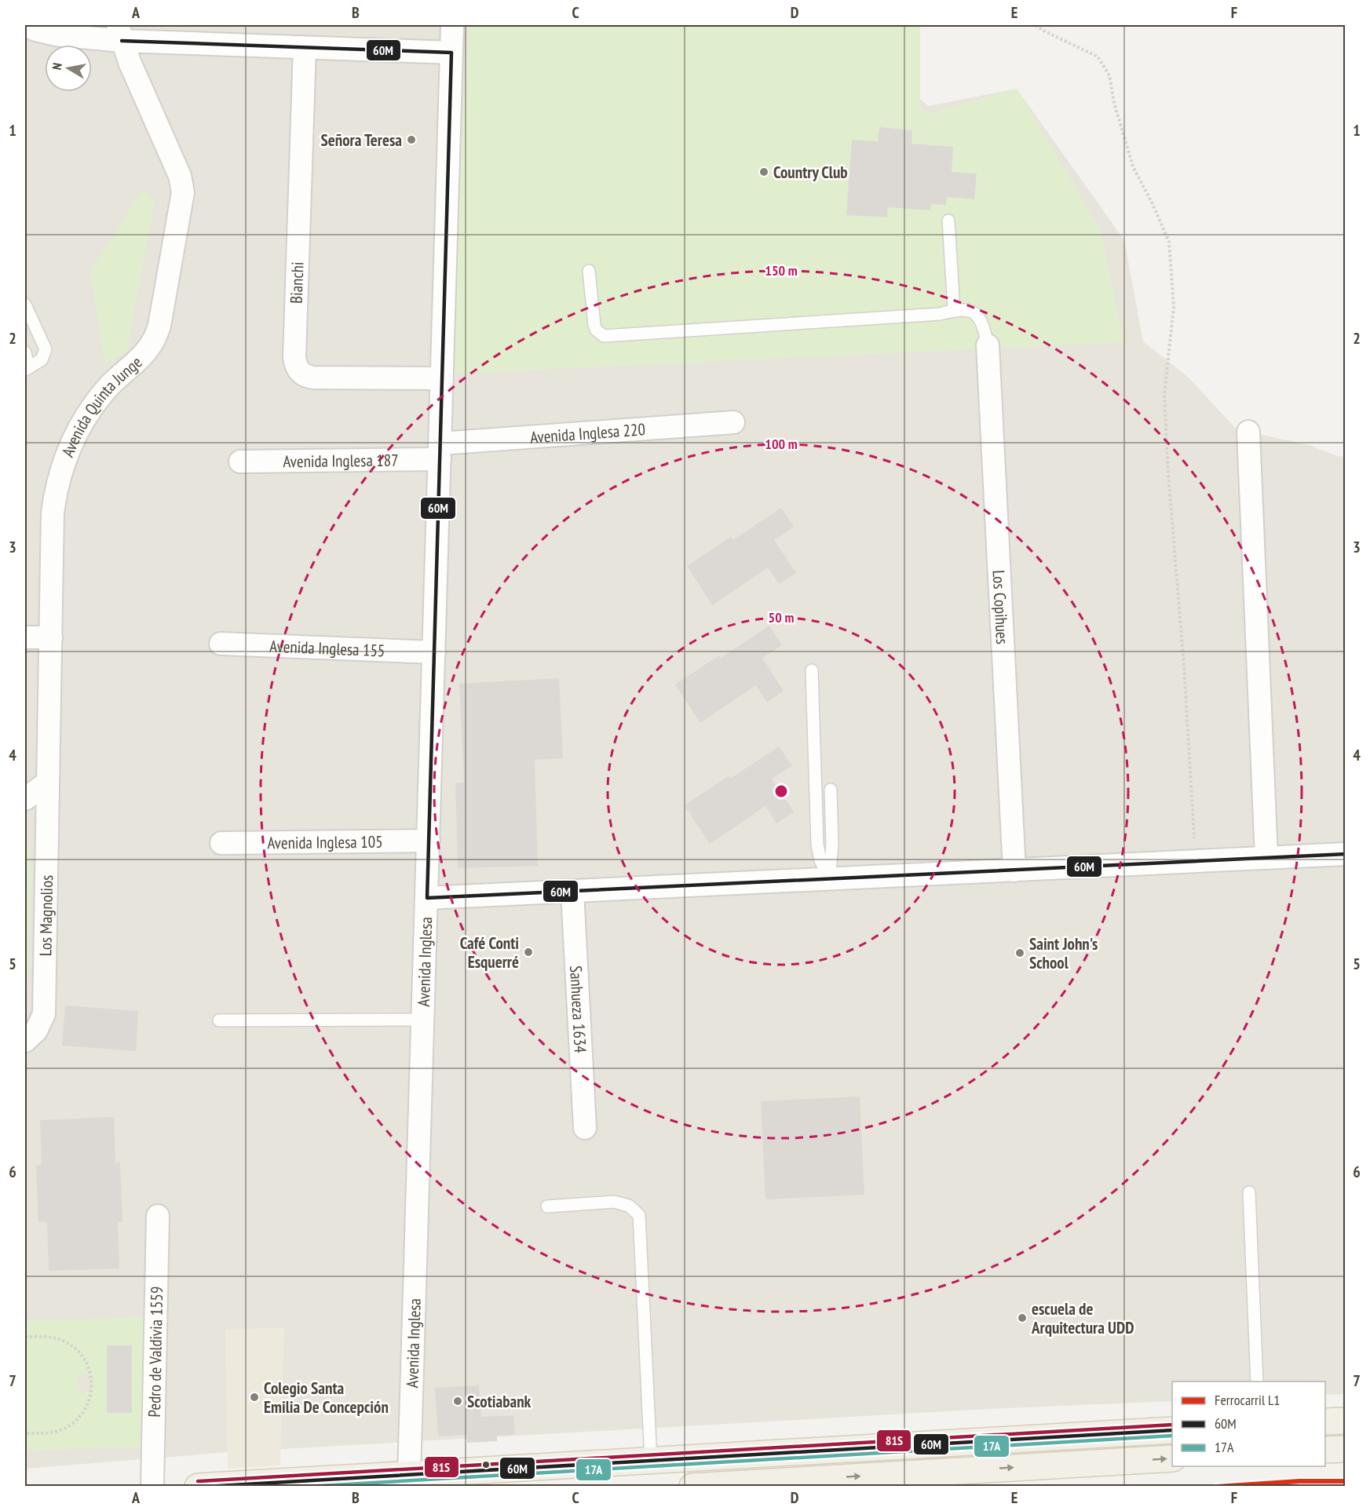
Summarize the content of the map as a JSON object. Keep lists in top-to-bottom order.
{
  "streets": {
    "street": [
      "Bianchi",
      "Avenida Quinta Junge",
      "Avenida Inglesa 220",
      "Avenida Inglesa 187",
      "Los Copihues",
      "Avenida Inglesa 155",
      "Avenida Inglesa 105",
      "Los Magnolios",
      "Avenida Inglesa",
      "Sanhueza 1634",
      "Pedro de Valdivia 1559"
    ]
  },
  "crossings": [
    ["Bianchi", "Avenida Inglesa"],
    ["Avenida Quinta Junge", "Los Magnolios"],
    ["Avenida Inglesa 220", "Avenida Inglesa 187"],
    ["Avenida Inglesa 220", "Avenida Inglesa"],
    ["Avenida Inglesa 187", "Avenida Inglesa"],
    ["Avenida Inglesa 155", "Avenida Inglesa"],
    ["Avenida Inglesa 105", "Avenida Inglesa"]
  ],
  "places": [
    "Señora Teresa",
    "Country Club",
    "Café Conti Esquerré",
    "Saint John's School",
    "escuela de Arquitectura UDD",
    "Colegio Santa Emilia De Concepción",
    "Scotiabank"
  ],
  "lines": [
    "transit line 60M",
    "transit line 81S",
    "transit line 17A",
    "rail line L1"
  ],
  "legend": ["Ferrocarril L1", "60M", "17A"],
  "north": "left",
  "grid": {
    "columns": [
      "A",
      "B",
      "C",
      "D",
      "E",
      "F"
    ],
    "rows": [
      "1",
      "2",
      "3",
      "4",
      "5",
      "6",
      "7"
    ]
  },
  "rings": ["150 m", "100 m", "50 m"]
}
